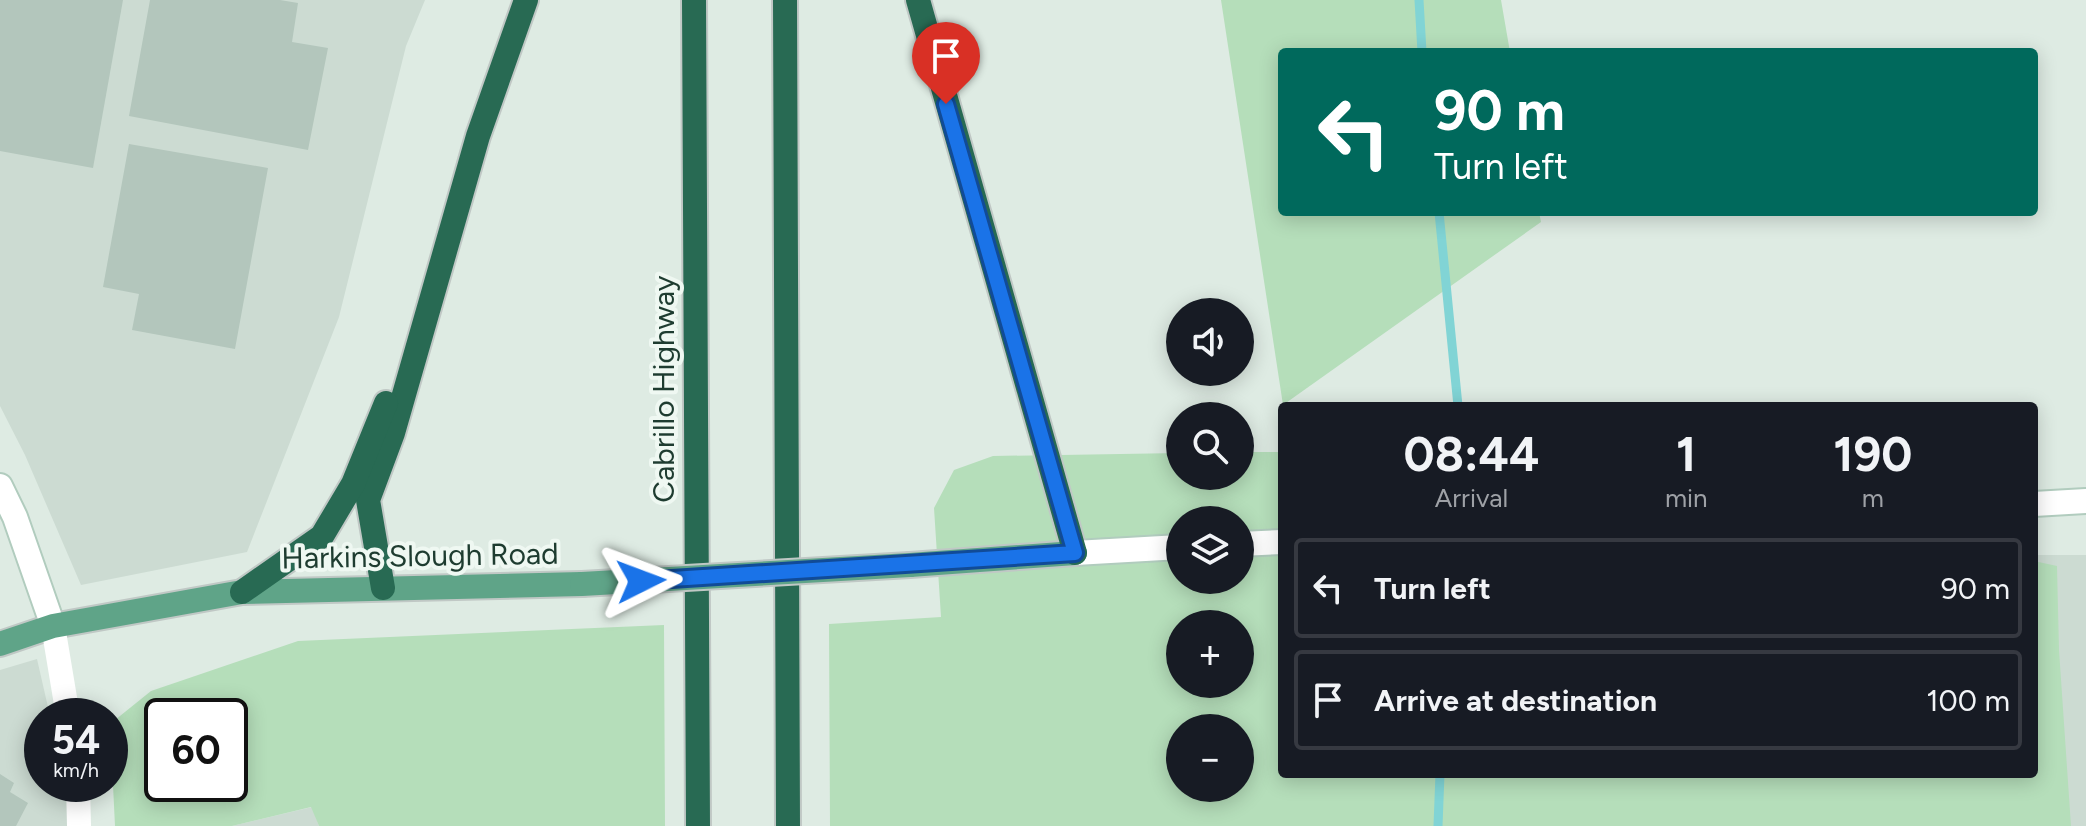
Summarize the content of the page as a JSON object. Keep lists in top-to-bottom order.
{
  "streets": {
    "highway": ["Cabrillo Highway"],
    "main road": ["Harkins Slough Road"]
  },
  "page": {
    "turn": ["90 m", "Turn left"],
    "map_buttons": ["+", "−"],
    "eta": [
      "08:44",
      "Arrival",
      "1",
      "min",
      "190",
      "m"
    ],
    "list": [
      {
        "name": "Turn left",
        "value": "90 m"
      },
      {
        "name": "Arrive at destination",
        "value": "100 m"
      }
    ],
    "speed": "54 km/h",
    "limit": "60"
  }
}
